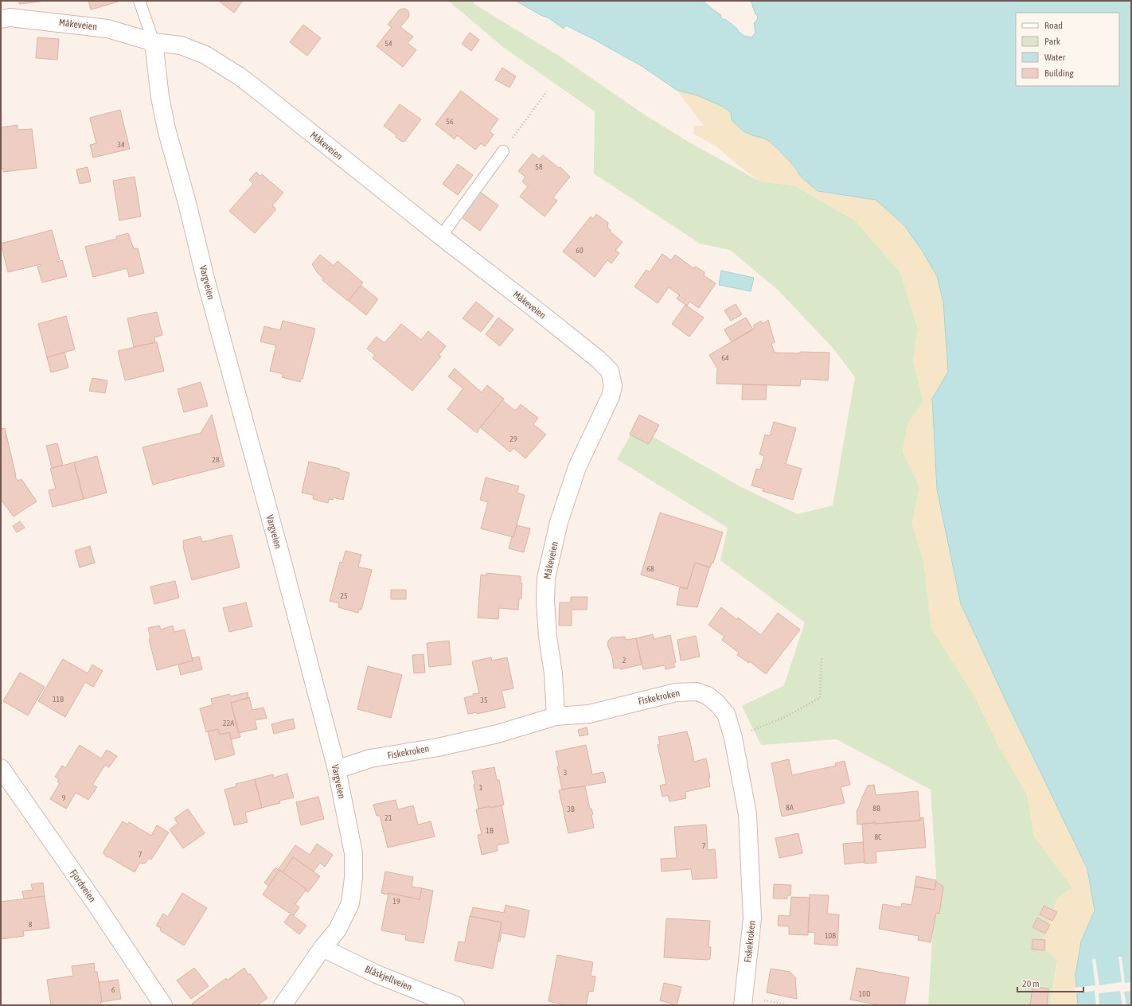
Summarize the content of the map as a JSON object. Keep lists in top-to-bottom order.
{
  "streets": {
    "street": [
      "Måkeveien",
      "Vargveien",
      "Fiskekroken",
      "Fjordveien",
      "Blåskjellveien"
    ]
  },
  "crossings": [
    ["Måkeveien", "Vargveien"],
    ["Måkeveien", "Fiskekroken"],
    ["Vargveien", "Fiskekroken"],
    ["Vargveien", "Blåskjellveien"]
  ],
  "house_numbers": [
    "54",
    "56",
    "34",
    "58",
    "60",
    "64",
    "29",
    "28",
    "68",
    "25",
    "2",
    "11B",
    "35",
    "22A",
    "3",
    "1",
    "9",
    "8A",
    "8B",
    "3B",
    "21",
    "1B",
    "8C",
    "7",
    "7",
    "19",
    "8",
    "10B",
    "6",
    "10D"
  ],
  "legend": [
    "Road",
    "Park",
    "Water",
    "Building"
  ],
  "scale_bar": "20 m"
}
